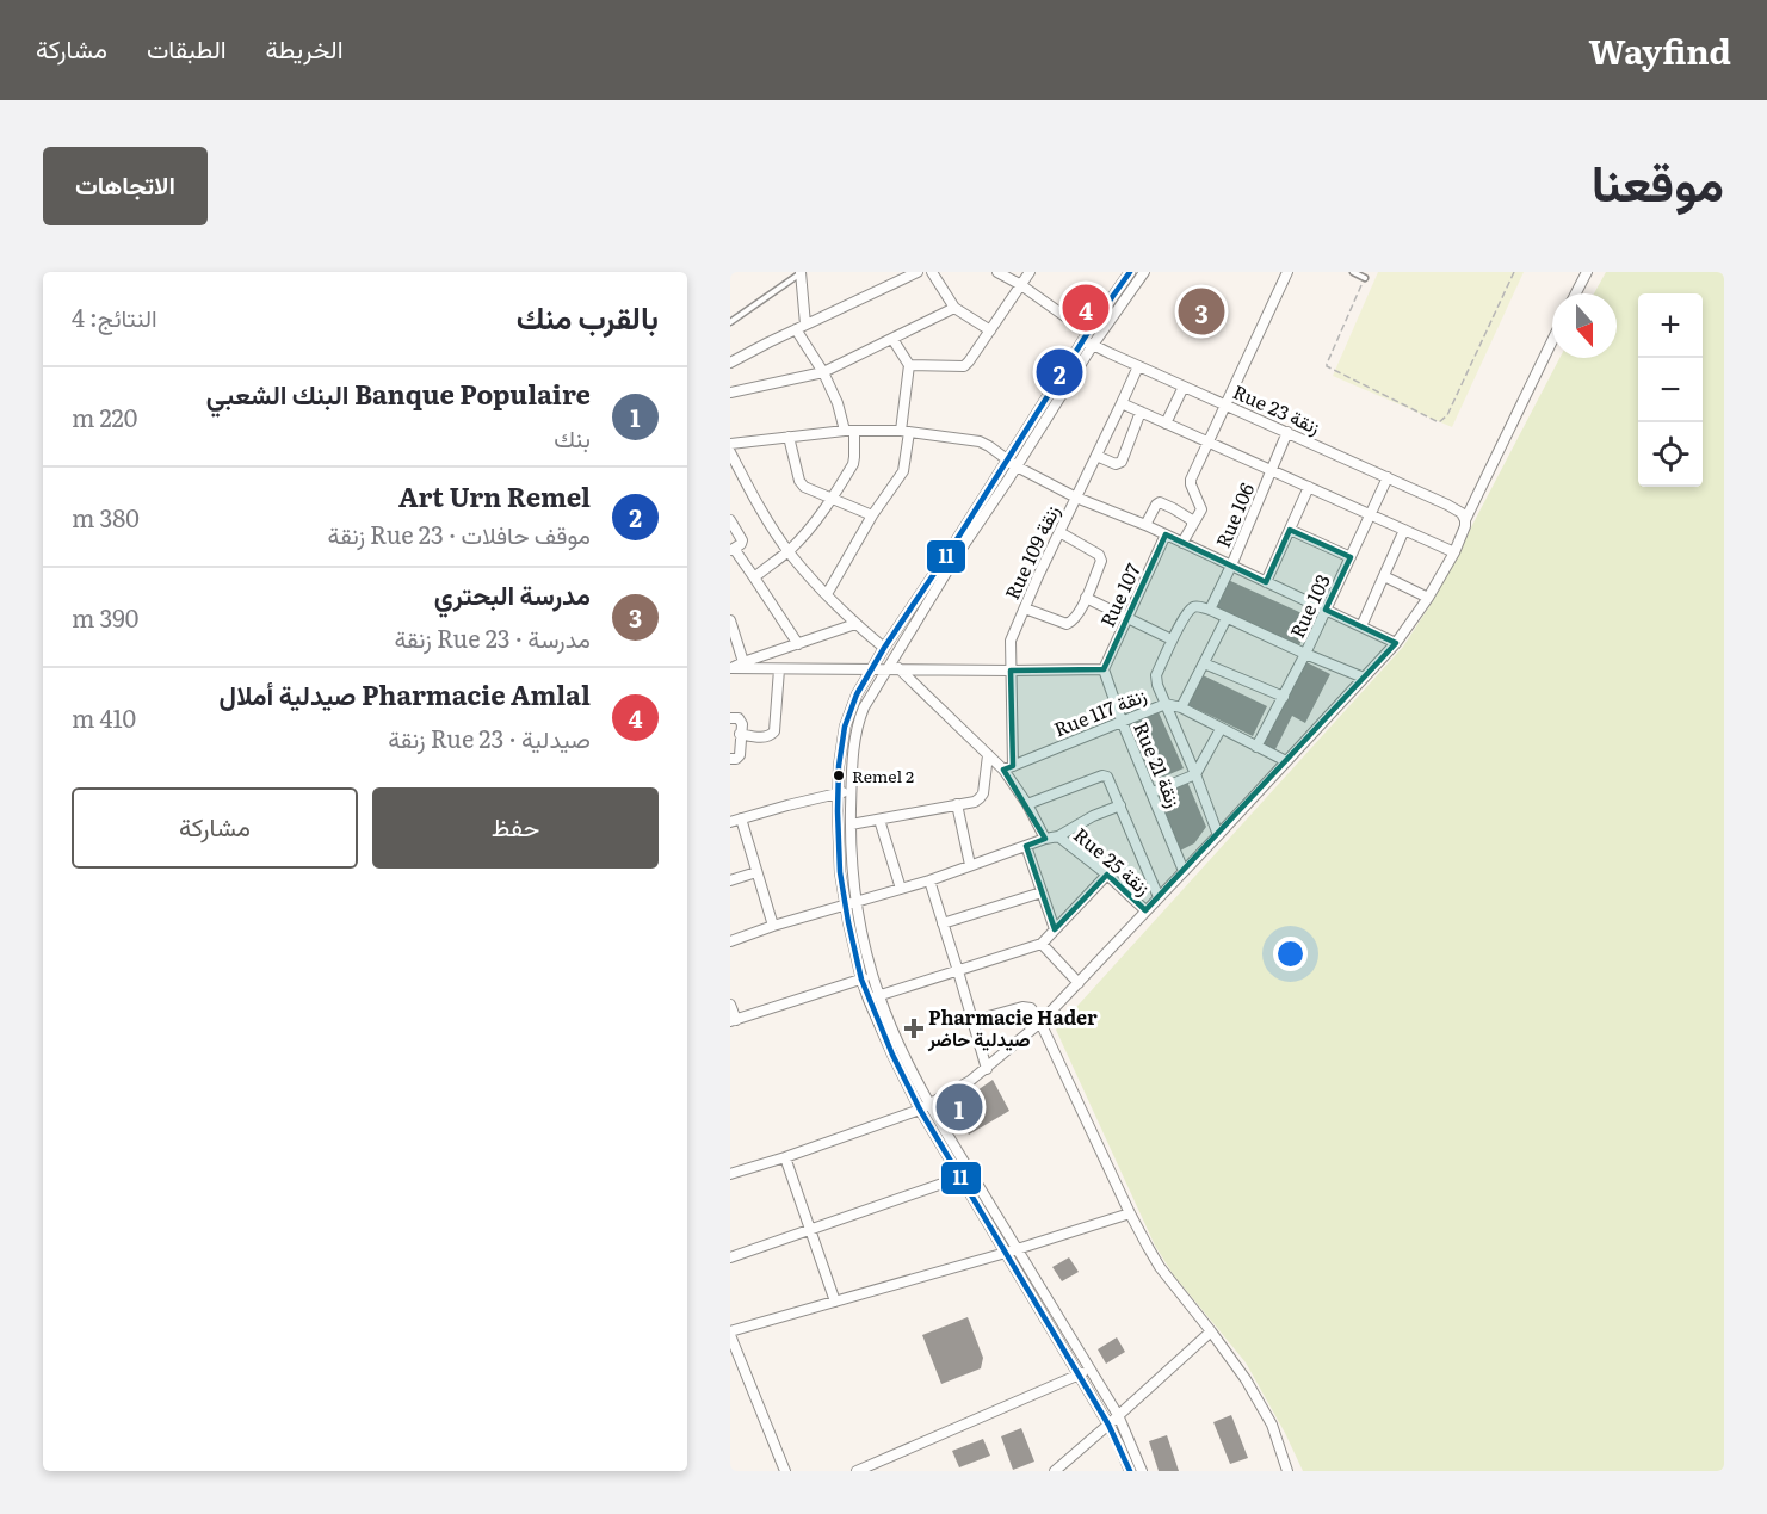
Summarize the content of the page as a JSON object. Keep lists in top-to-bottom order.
{
  "streets": {
    "street": [
      "Rue 23 زنقة",
      "Rue 106",
      "Rue 109 زنقة",
      "Rue 107",
      "Rue 103",
      "Rue 117 زنقة",
      "Rue 21 زنقة",
      "Rue 25 زنقة"
    ]
  },
  "crossings": [
    ["Rue 23 زنقة", "Rue 106"],
    ["Rue 23 زنقة", "Rue 109 زنقة"],
    ["Rue 23 زنقة", "Rue 103"],
    ["Rue 109 زنقة", "Rue 117 زنقة"],
    ["Rue 107", "Rue 21 زنقة"],
    ["Rue 103", "Rue 117 زنقة"],
    ["Rue 117 زنقة", "Rue 21 زنقة"]
  ],
  "places": {
    "other": ["Remel 2"],
    "health": ["Pharmacie Hader صيدلية حاضر"]
  },
  "lines": ["transit line 11"],
  "north": "bottom",
  "page": {
    "header": "Wayfind",
    "nav": ["الخريطة", "الطبقات", "مشاركة"],
    "title": "موقعنا",
    "buttons": [
      "الاتجاهات",
      ["حفظ", "مشاركة"]
    ],
    "heading": ["بالقرب منك", "النتائج: 4"],
    "pins": [
      "4",
      "3",
      "2",
      "1"
    ],
    "map_buttons": ["+", "−"],
    "list": [
      {
        "mark": "1",
        "name": "Banque Populaire البنك الشعبي",
        "note": "بنك",
        "value": "220 m"
      },
      {
        "mark": "2",
        "name": "Art Urn Remel",
        "note": "موقف حافلات · Rue 23 زنقة",
        "value": "380 m"
      },
      {
        "mark": "3",
        "name": "مدرسة البحتري",
        "note": "مدرسة · Rue 23 زنقة",
        "value": "390 m"
      },
      {
        "mark": "4",
        "name": "Pharmacie Amlal صيدلية أملال",
        "note": "صيدلية · Rue 23 زنقة",
        "value": "410 m"
      }
    ]
  }
}
